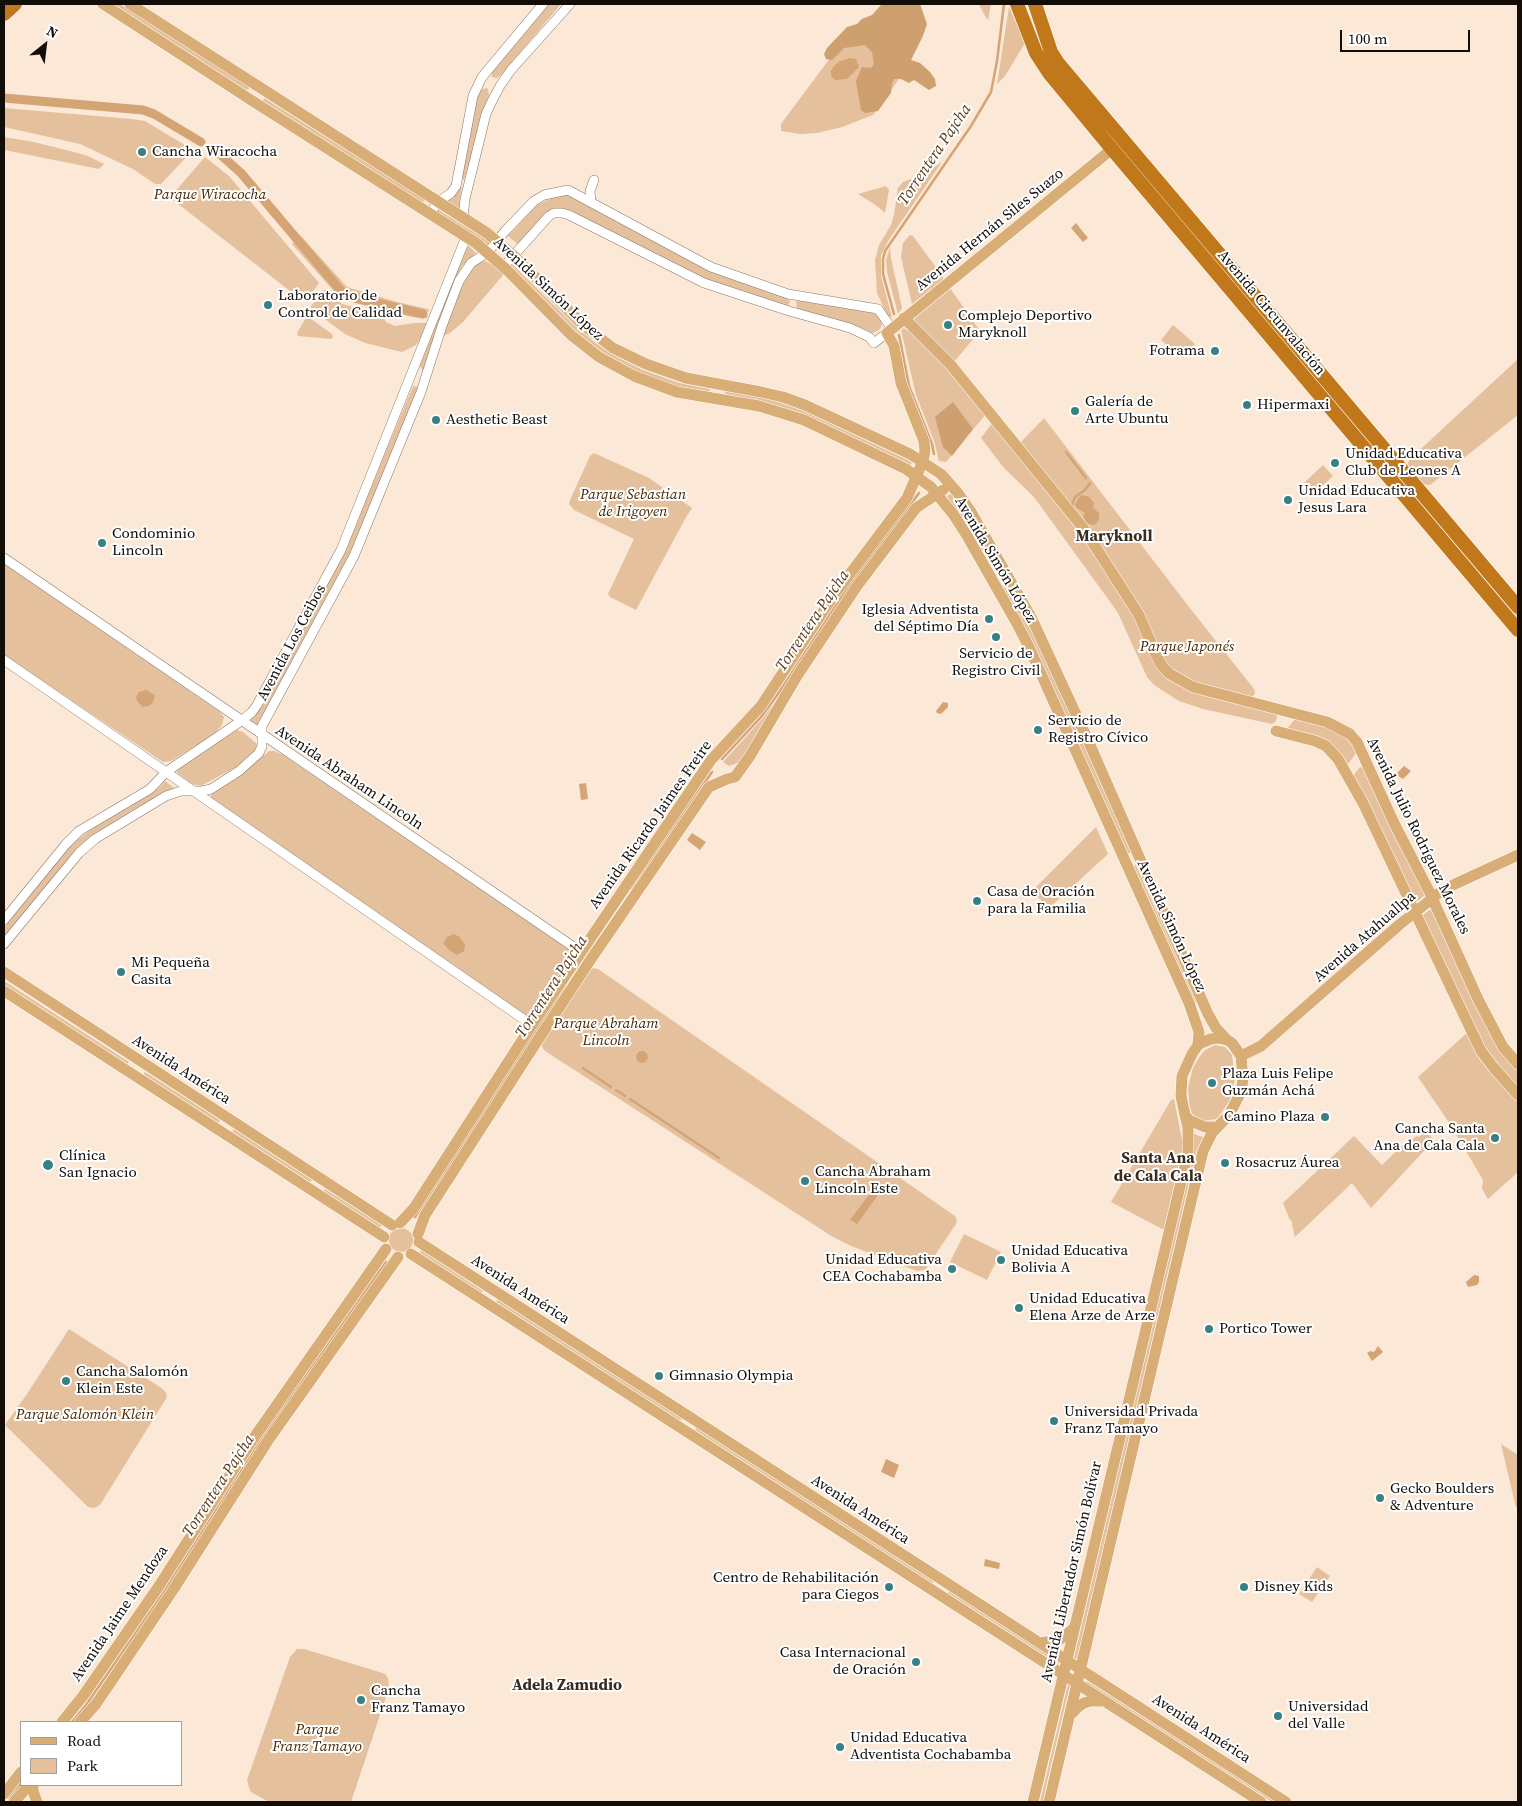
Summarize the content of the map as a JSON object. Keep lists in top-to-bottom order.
{
  "streets": {
    "highway": ["Avenida Circunvalación"],
    "main road": [
      "Avenida Hernán Siles Suazo",
      "Avenida Simón López",
      "Avenida Ricardo Jaimes Freire",
      "Avenida Julio Rodríguez Morales",
      "Avenida Atahuallpa",
      "Avenida América",
      "Avenida Libertador Simón Bolívar",
      "Avenida Jaime Mendoza"
    ],
    "street": ["Avenida Los Ceibos", "Avenida Abraham Lincoln"]
  },
  "crossings": [
    ["Avenida Hernán Siles Suazo", "Avenida Simón López"],
    ["Avenida Hernán Siles Suazo", "Avenida Circunvalación"],
    ["Avenida Hernán Siles Suazo", "Avenida Ricardo Jaimes Freire"],
    ["Avenida Hernán Siles Suazo", "Avenida Julio Rodríguez Morales"],
    ["Avenida Simón López", "Avenida Los Ceibos"],
    ["Avenida Simón López", "Avenida Ricardo Jaimes Freire"],
    ["Avenida Simón López", "Avenida Atahuallpa"],
    ["Avenida Simón López", "Avenida Libertador Simón Bolívar"],
    ["Avenida Los Ceibos", "Avenida Abraham Lincoln"],
    ["Avenida Los Ceibos", "Avenida Ricardo Jaimes Freire"],
    ["Avenida Abraham Lincoln", "Avenida Ricardo Jaimes Freire"],
    ["Avenida Ricardo Jaimes Freire", "Avenida América"],
    ["Avenida Ricardo Jaimes Freire", "Avenida Jaime Mendoza"],
    ["Avenida Julio Rodríguez Morales", "Avenida Atahuallpa"],
    ["Avenida Atahuallpa", "Avenida Libertador Simón Bolívar"],
    ["Avenida América", "Avenida Libertador Simón Bolívar"],
    ["Avenida América", "Avenida Jaime Mendoza"]
  ],
  "districts": ["Maryknoll", "Santa Ana de Cala Cala", "Adela Zamudio"],
  "water": ["Torrentera Pajcha"],
  "parks": [
    "Parque Wiracocha",
    "Parque Sebastian de Irigoyen",
    "Parque Japonés",
    "Parque Abraham Lincoln",
    "Parque Salomón Klein",
    "Parque Franz Tamayo"
  ],
  "places": [
    "Cancha Wiracocha",
    "Laboratorio de Control de Calidad",
    "Complejo Deportivo Maryknoll",
    "Fotrama",
    "Hipermaxi",
    "Galería de Arte Ubuntu",
    "Aesthetic Beast",
    "Unidad Educativa Club de Leones A",
    "Unidad Educativa Jesus Lara",
    "Condominio Lincoln",
    "Iglesia Adventista del Séptimo Día",
    "Servicio de Registro Civil",
    "Servicio de Registro Cívico",
    "Casa de Oración para la Familia",
    "Mi Pequeña Casita",
    "Plaza Luis Felipe Guzmán Achá",
    "Camino Plaza",
    "Cancha Santa Ana de Cala Cala",
    "Rosacruz Áurea",
    "Clínica San Ignacio",
    "Cancha Abraham Lincoln Este",
    "Unidad Educativa Bolivia A",
    "Unidad Educativa CEA Cochabamba",
    "Unidad Educativa Elena Arze de Arze",
    "Portico Tower",
    "Gimnasio Olympia",
    "Cancha Salomón Klein Este",
    "Universidad Privada Franz Tamayo",
    "Gecko Boulders & Adventure",
    "Centro de Rehabilitación para Ciegos",
    "Disney Kids",
    "Casa Internacional de Oración",
    "Cancha Franz Tamayo",
    "Universidad del Valle",
    "Unidad Educativa Adventista Cochabamba"
  ],
  "legend": ["Road", "Park"],
  "scale_bar": "100 m",
  "north": "top right"
}
